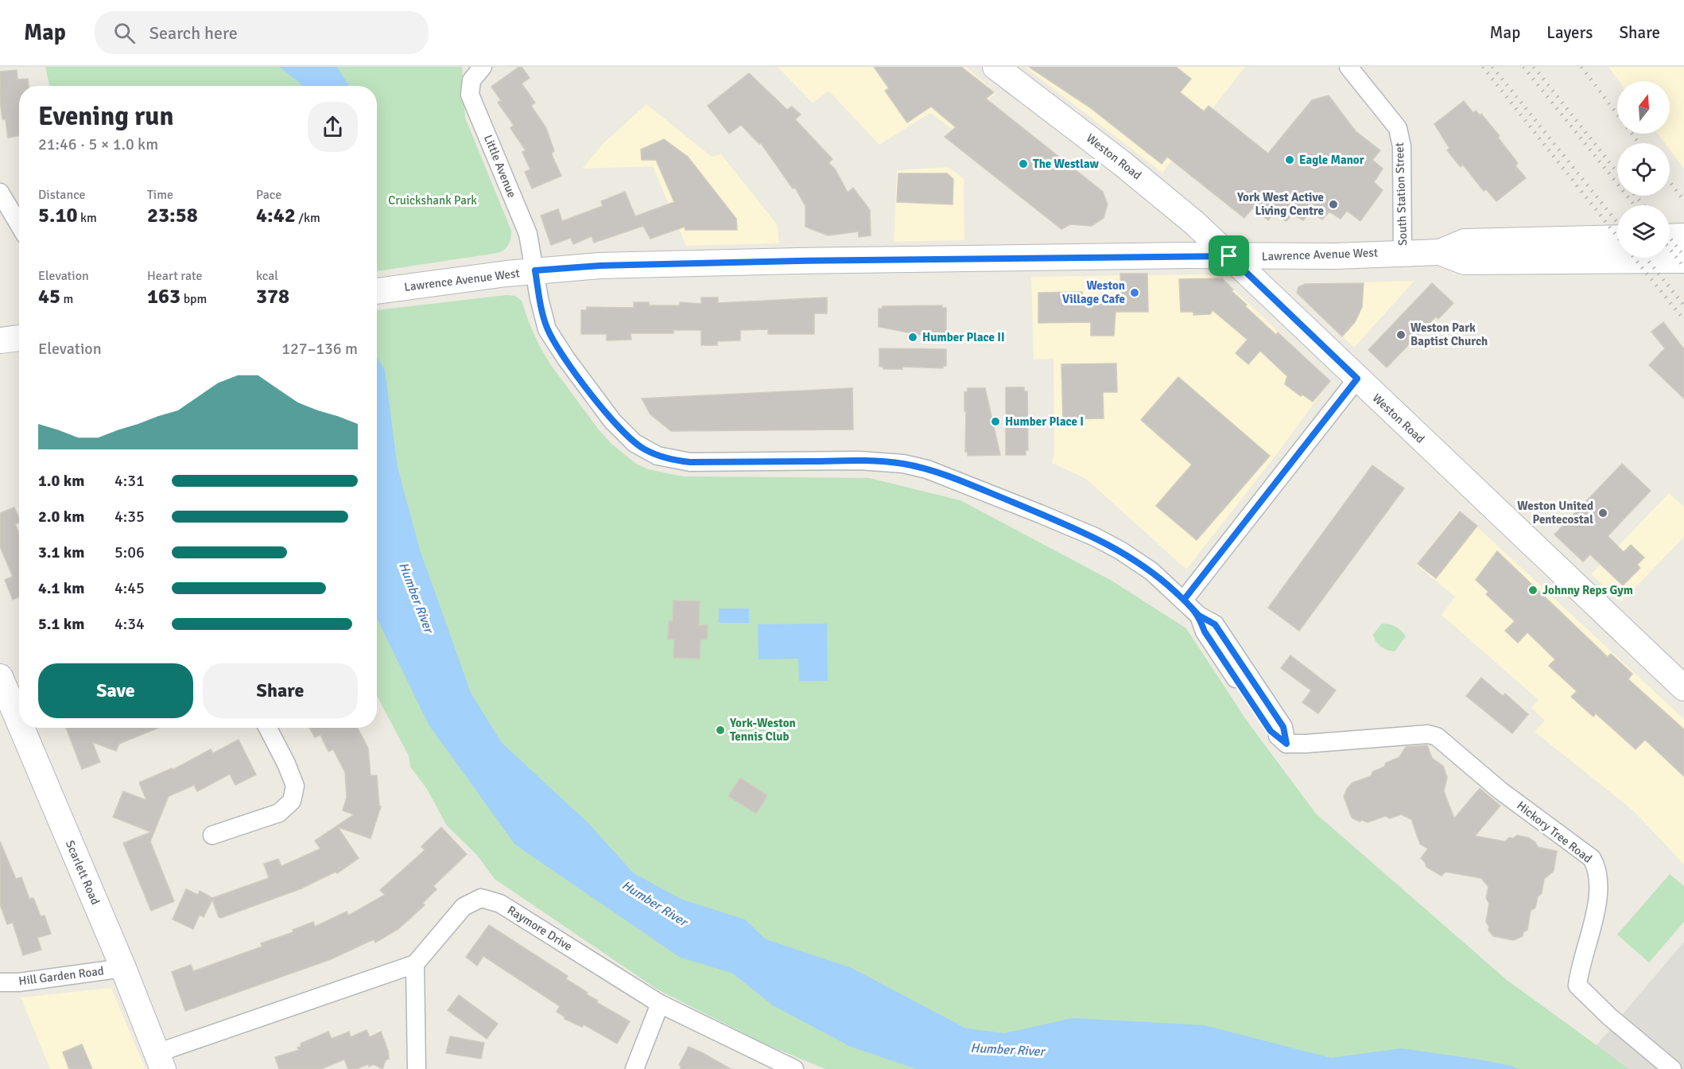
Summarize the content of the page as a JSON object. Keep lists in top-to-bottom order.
{
  "streets": {
    "main road": ["Weston Road", "Lawrence Avenue West", "Scarlett Road"],
    "street": [
      "Little Avenue",
      "South Station Street",
      "Hickory Tree Road",
      "Raymore Drive",
      "Hill Garden Road"
    ]
  },
  "crossings": [
    ["Weston Road", "Lawrence Avenue West"],
    ["Little Avenue", "Lawrence Avenue West"],
    ["Little Avenue", "Hickory Tree Road"],
    ["South Station Street", "Lawrence Avenue West"],
    ["Lawrence Avenue West", "Hickory Tree Road"],
    ["Scarlett Road", "Hill Garden Road"]
  ],
  "water": ["Humber River"],
  "parks": ["Cruickshank Park"],
  "places": [
    "Eagle Manor",
    "The Westlaw",
    "York West Active Living Centre",
    "Weston Village Cafe",
    "Weston Park Baptist Church",
    "Humber Place II",
    "Humber Place I",
    "Weston United Pentecostal",
    "Johnny Reps Gym",
    "York-Weston Tennis Club"
  ],
  "north": "top",
  "page": {
    "header": "Map",
    "search": "Search here",
    "nav": ["Map", "Layers", "Share"],
    "heading": ["Evening run", "21:46 · 5 × 1.0 km"],
    "stats": [
      ["Distance", "5.10 km"],
      ["Time", "23:58"],
      ["Pace", "4:42 /km"],
      ["Elevation", "45 m"],
      ["Heart rate", "163 bpm"],
      ["kcal", "378"]
    ],
    "chart": ["Elevation", "127–136 m"],
    "list": [
      {
        "name": "1.0 km",
        "note": "4:31"
      },
      {
        "name": "2.0 km",
        "note": "4:35"
      },
      {
        "name": "3.1 km",
        "note": "5:06"
      },
      {
        "name": "4.1 km",
        "note": "4:45"
      },
      {
        "name": "5.1 km",
        "note": "4:34"
      }
    ],
    "buttons": ["Save", "Share"]
  }
}
